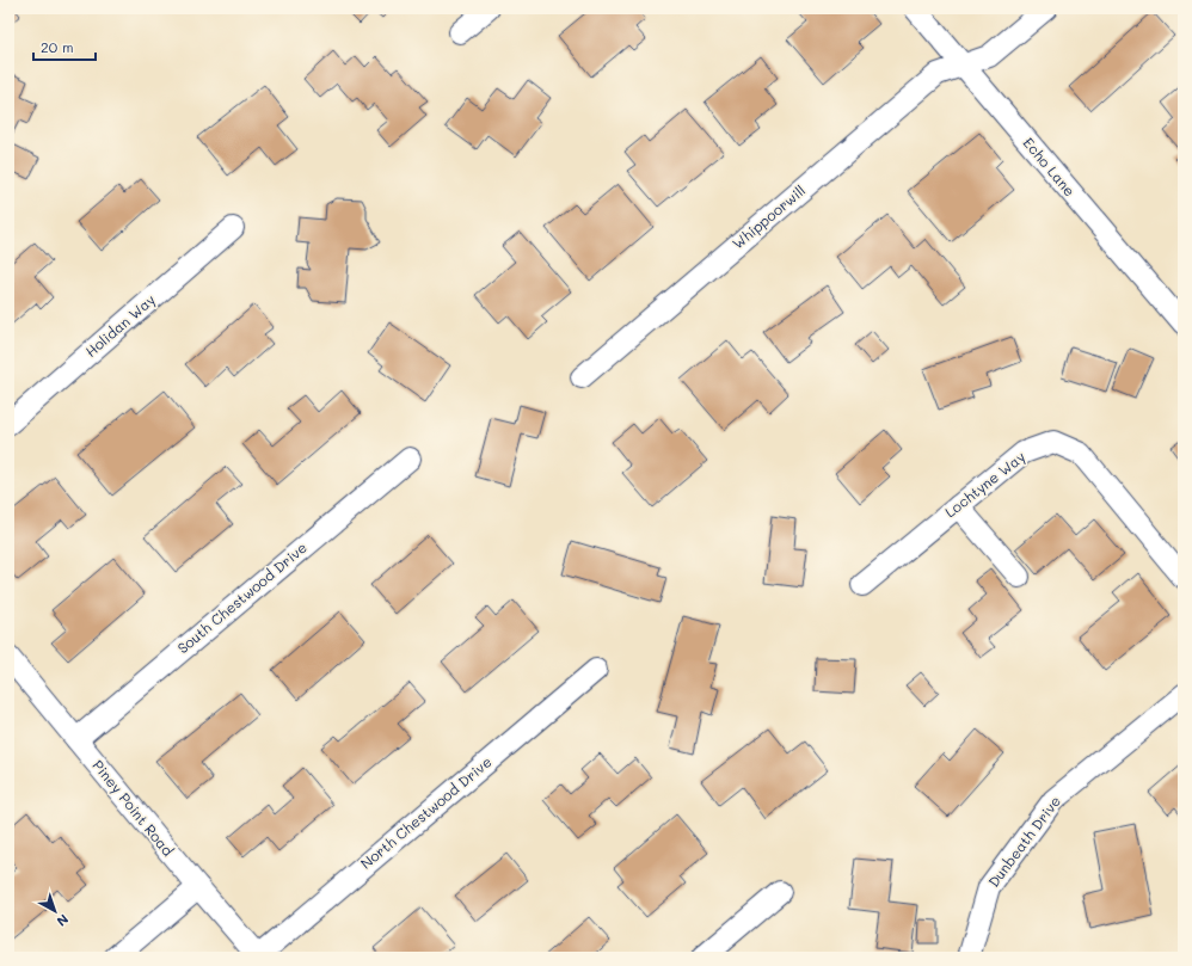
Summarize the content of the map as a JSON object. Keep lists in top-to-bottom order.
{
  "streets": {
    "street": [
      "Echo Lane",
      "Whippoorwill",
      "Holidan Way",
      "Lochtyne Way",
      "South Chestwood Drive",
      "Piney Point Road",
      "North Chestwood Drive",
      "Dunbeath Drive"
    ]
  },
  "crossings": [
    ["Echo Lane", "Whippoorwill"],
    ["South Chestwood Drive", "Piney Point Road"],
    ["Piney Point Road", "North Chestwood Drive"]
  ],
  "scale_bar": "20 m",
  "north": "bottom right"
}
